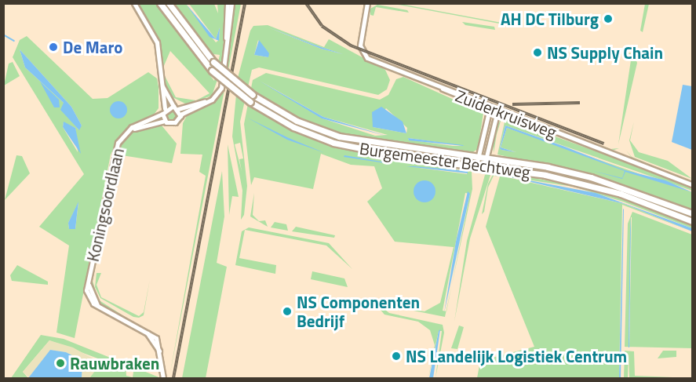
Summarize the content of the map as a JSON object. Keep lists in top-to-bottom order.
{
  "streets": {
    "main road": ["Burgemeester Bechtweg"],
    "street": ["Zuiderkruisweg", "Koningsoordlaan"]
  },
  "places": [
    "AH DC Tilburg",
    "De Maro",
    "NS Supply Chain",
    "NS Componenten Bedrijf",
    "NS Landelijk Logistiek Centrum",
    "Rauwbraken"
  ]
}
